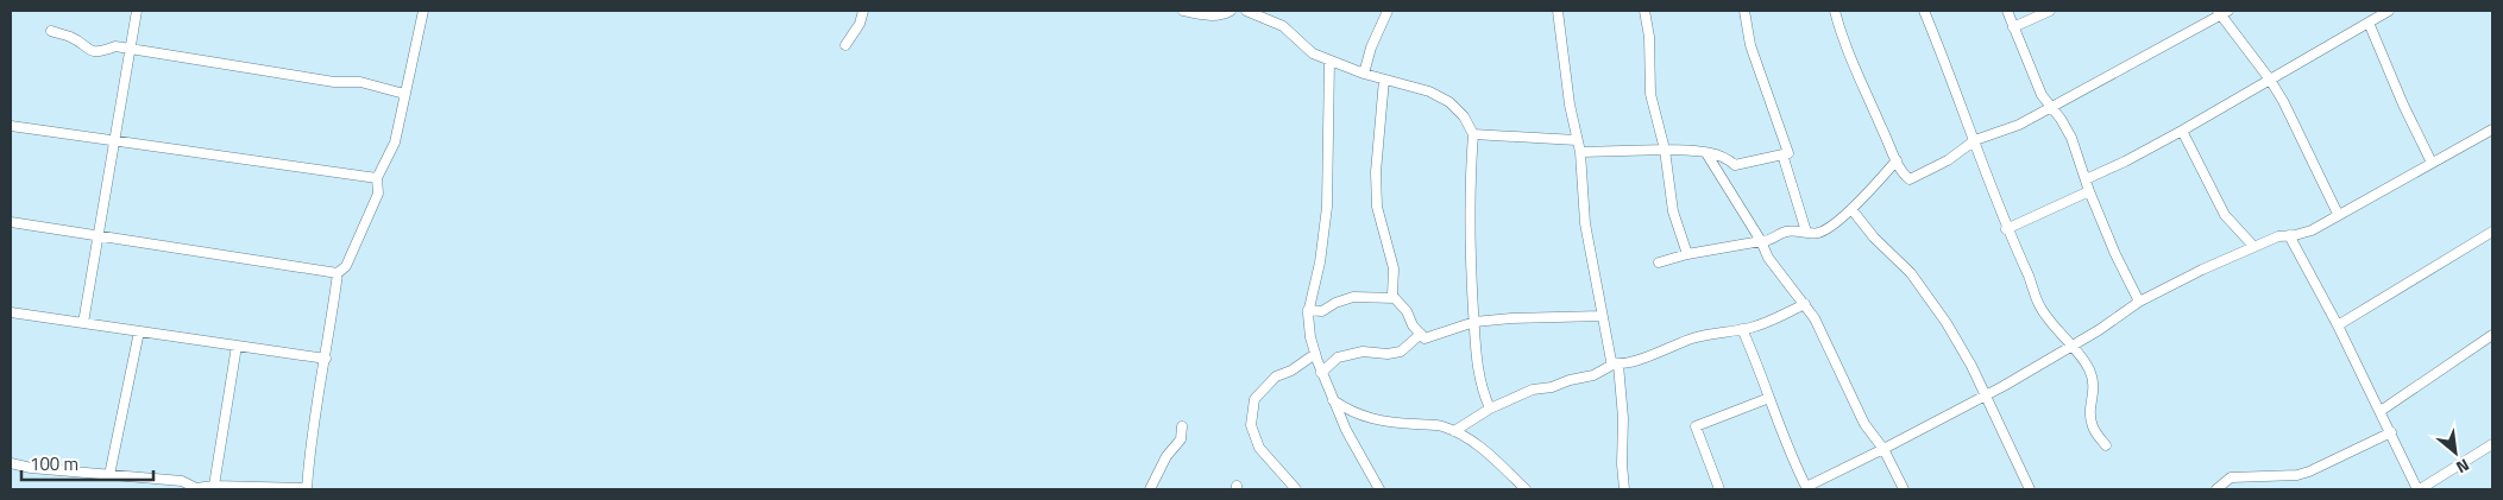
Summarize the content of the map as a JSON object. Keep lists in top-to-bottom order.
{
  "scale_bar": "100 m",
  "north": "bottom right"
}
